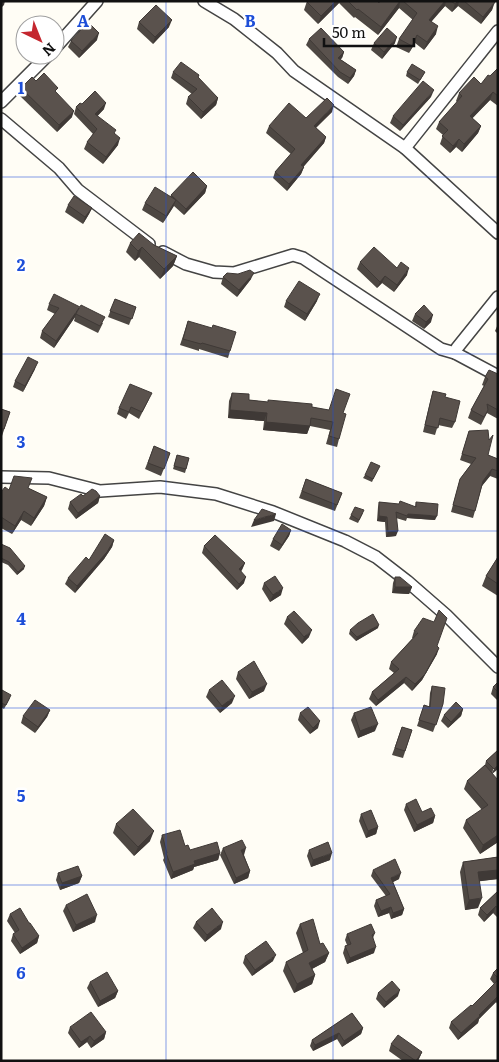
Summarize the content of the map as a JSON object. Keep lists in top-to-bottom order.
{
  "scale_bar": "50 m",
  "north": "bottom right",
  "grid": {
    "columns": ["A", "B"],
    "rows": [
      "1",
      "2",
      "3",
      "4",
      "5",
      "6"
    ]
  }
}
